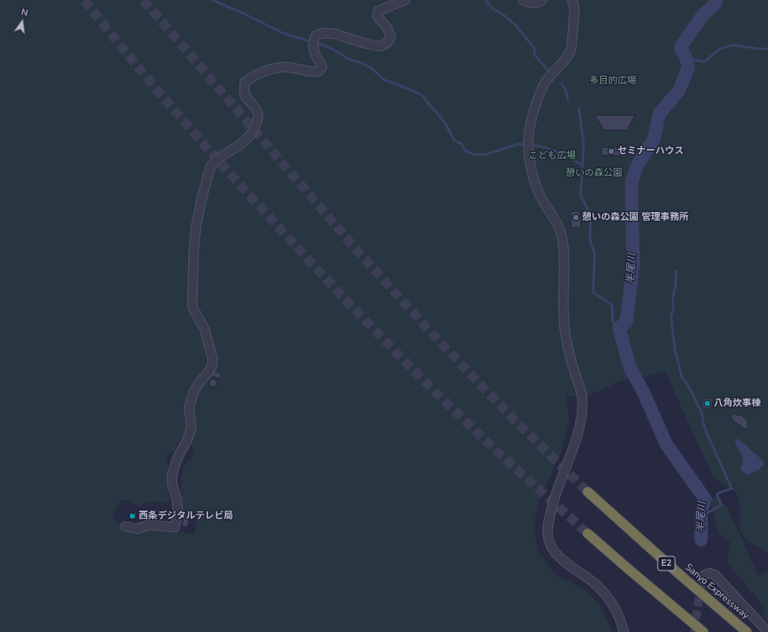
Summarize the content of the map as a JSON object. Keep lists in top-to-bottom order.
{
  "streets": {
    "highway": ["E2", "Sanyo Expressway"]
  },
  "water": ["半尾川"],
  "parks": ["多目的広場", "こども広場", "憩いの森公園"],
  "places": [
    "セミナーハウス",
    "憩いの森公園 管理事務所",
    "八角炊事棟",
    "西条デジタルテレビ局"
  ],
  "north": "top"
}
